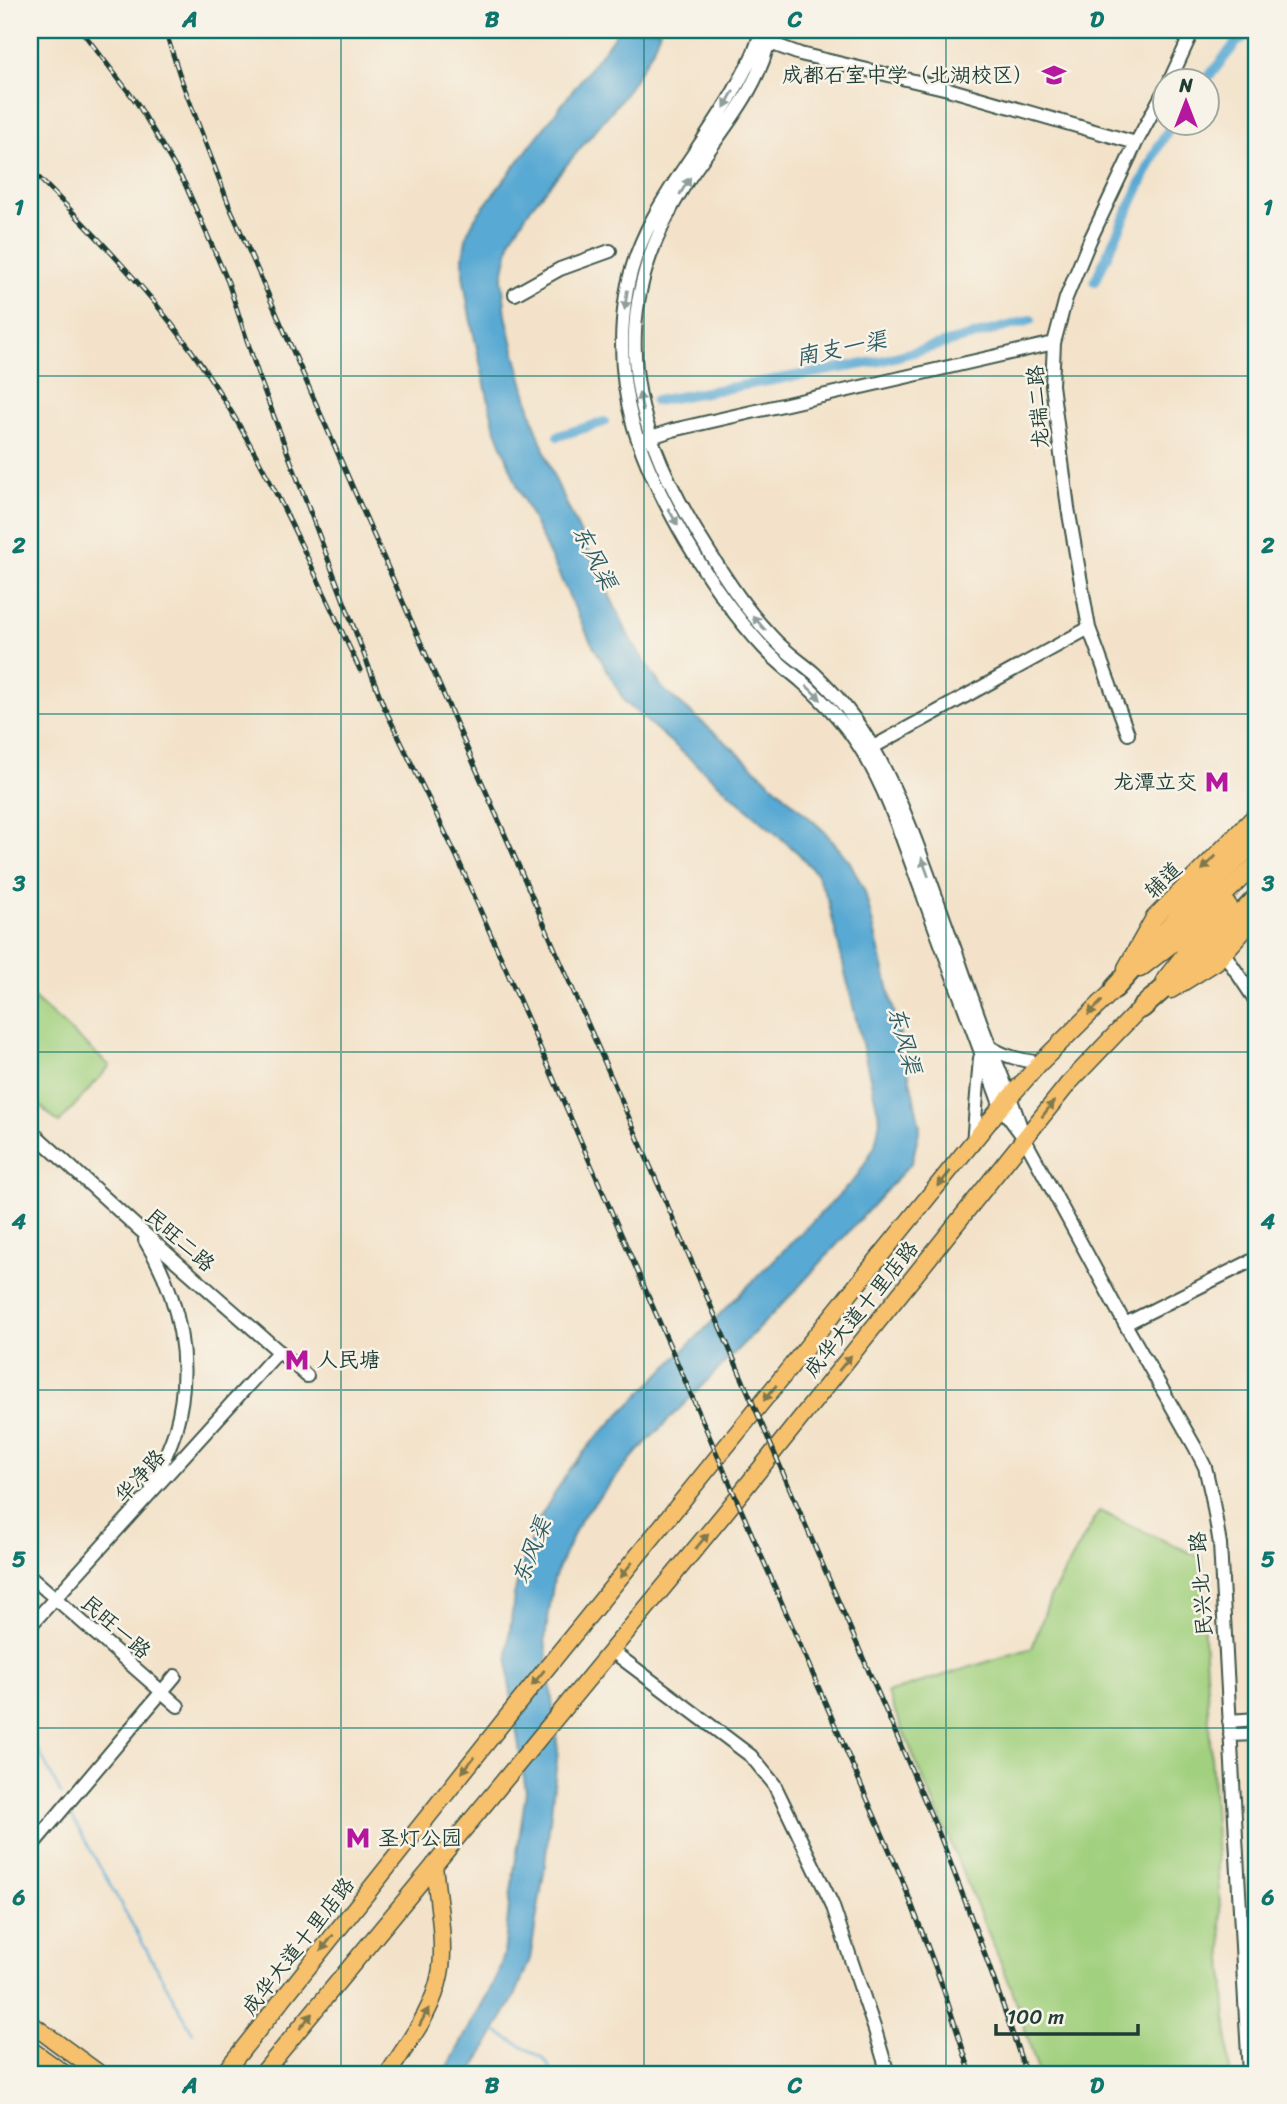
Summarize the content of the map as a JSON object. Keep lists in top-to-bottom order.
{
  "streets": {
    "main road": ["辅道", "成华大道十里店路"],
    "street": [
      "龙瑞二路",
      "民旺二路",
      "华净路",
      "民兴北一路",
      "民旺一路"
    ]
  },
  "crossings": [
    ["辅道", "成华大道十里店路"],
    ["民旺二路", "华净路"],
    ["成华大道十里店路", "民兴北一路"],
    ["华净路", "民旺一路"]
  ],
  "water": ["南支一渠", "东风渠"],
  "places": {
    "school or university": ["成都石室中学（北湖校区）"],
    "metro station": ["龙潭立交", "人民塘", "圣灯公园"]
  },
  "scale_bar": "100 m",
  "north": "top",
  "grid": {
    "columns": [
      "A",
      "B",
      "C",
      "D"
    ],
    "rows": [
      "1",
      "2",
      "3",
      "4",
      "5",
      "6"
    ]
  }
}
